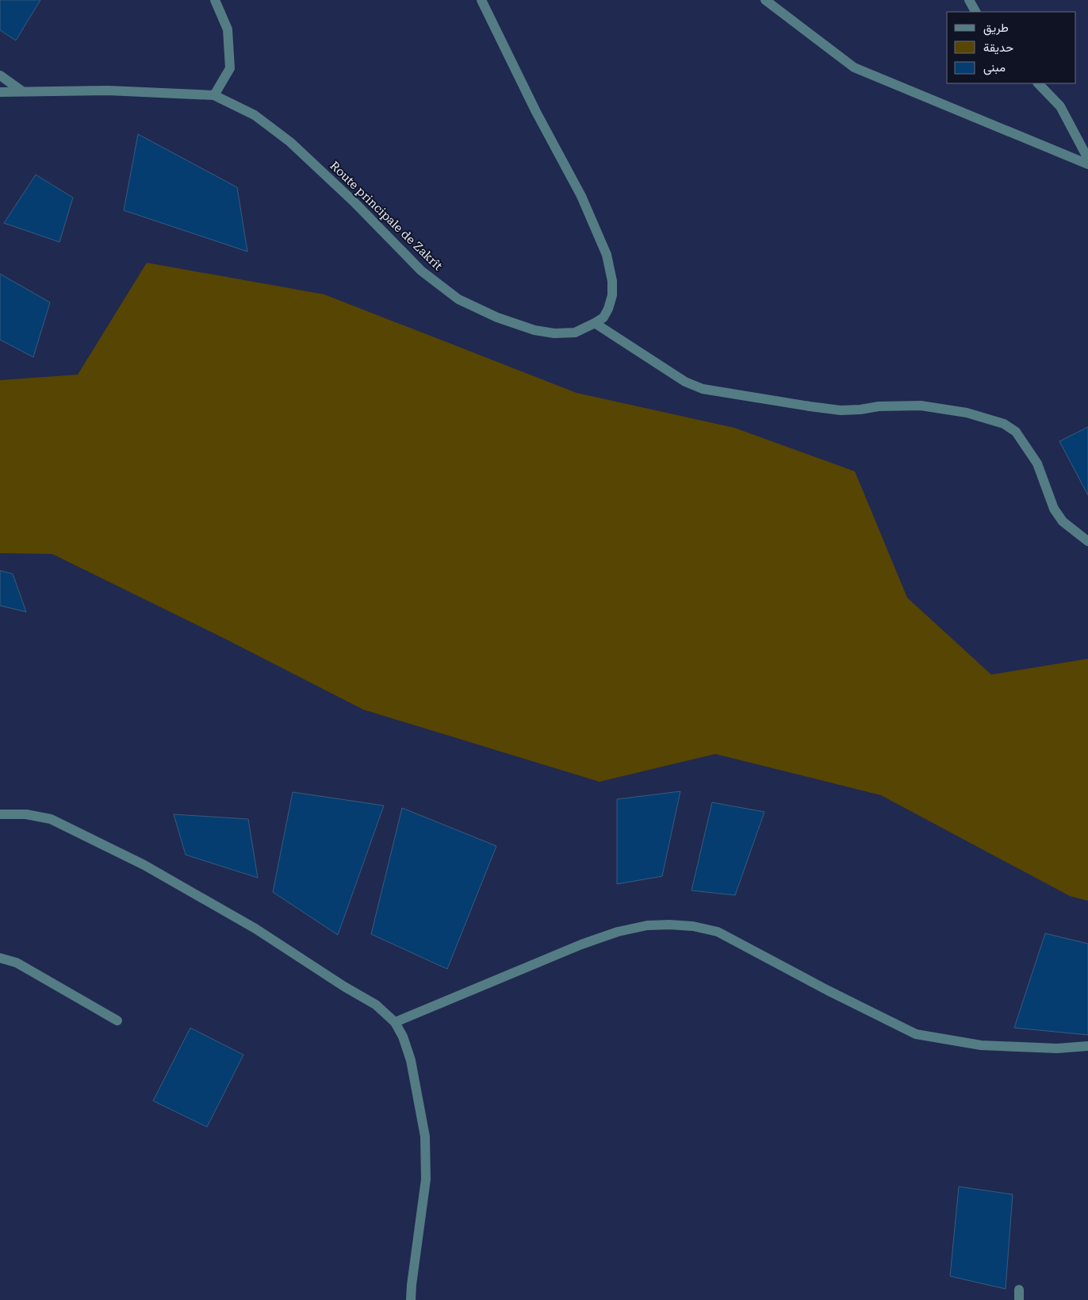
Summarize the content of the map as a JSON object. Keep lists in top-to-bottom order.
{
  "streets": {
    "street": ["Route principale de Zakrît"]
  },
  "legend": ["طريق", "حديقة", "مبنى"]
}
